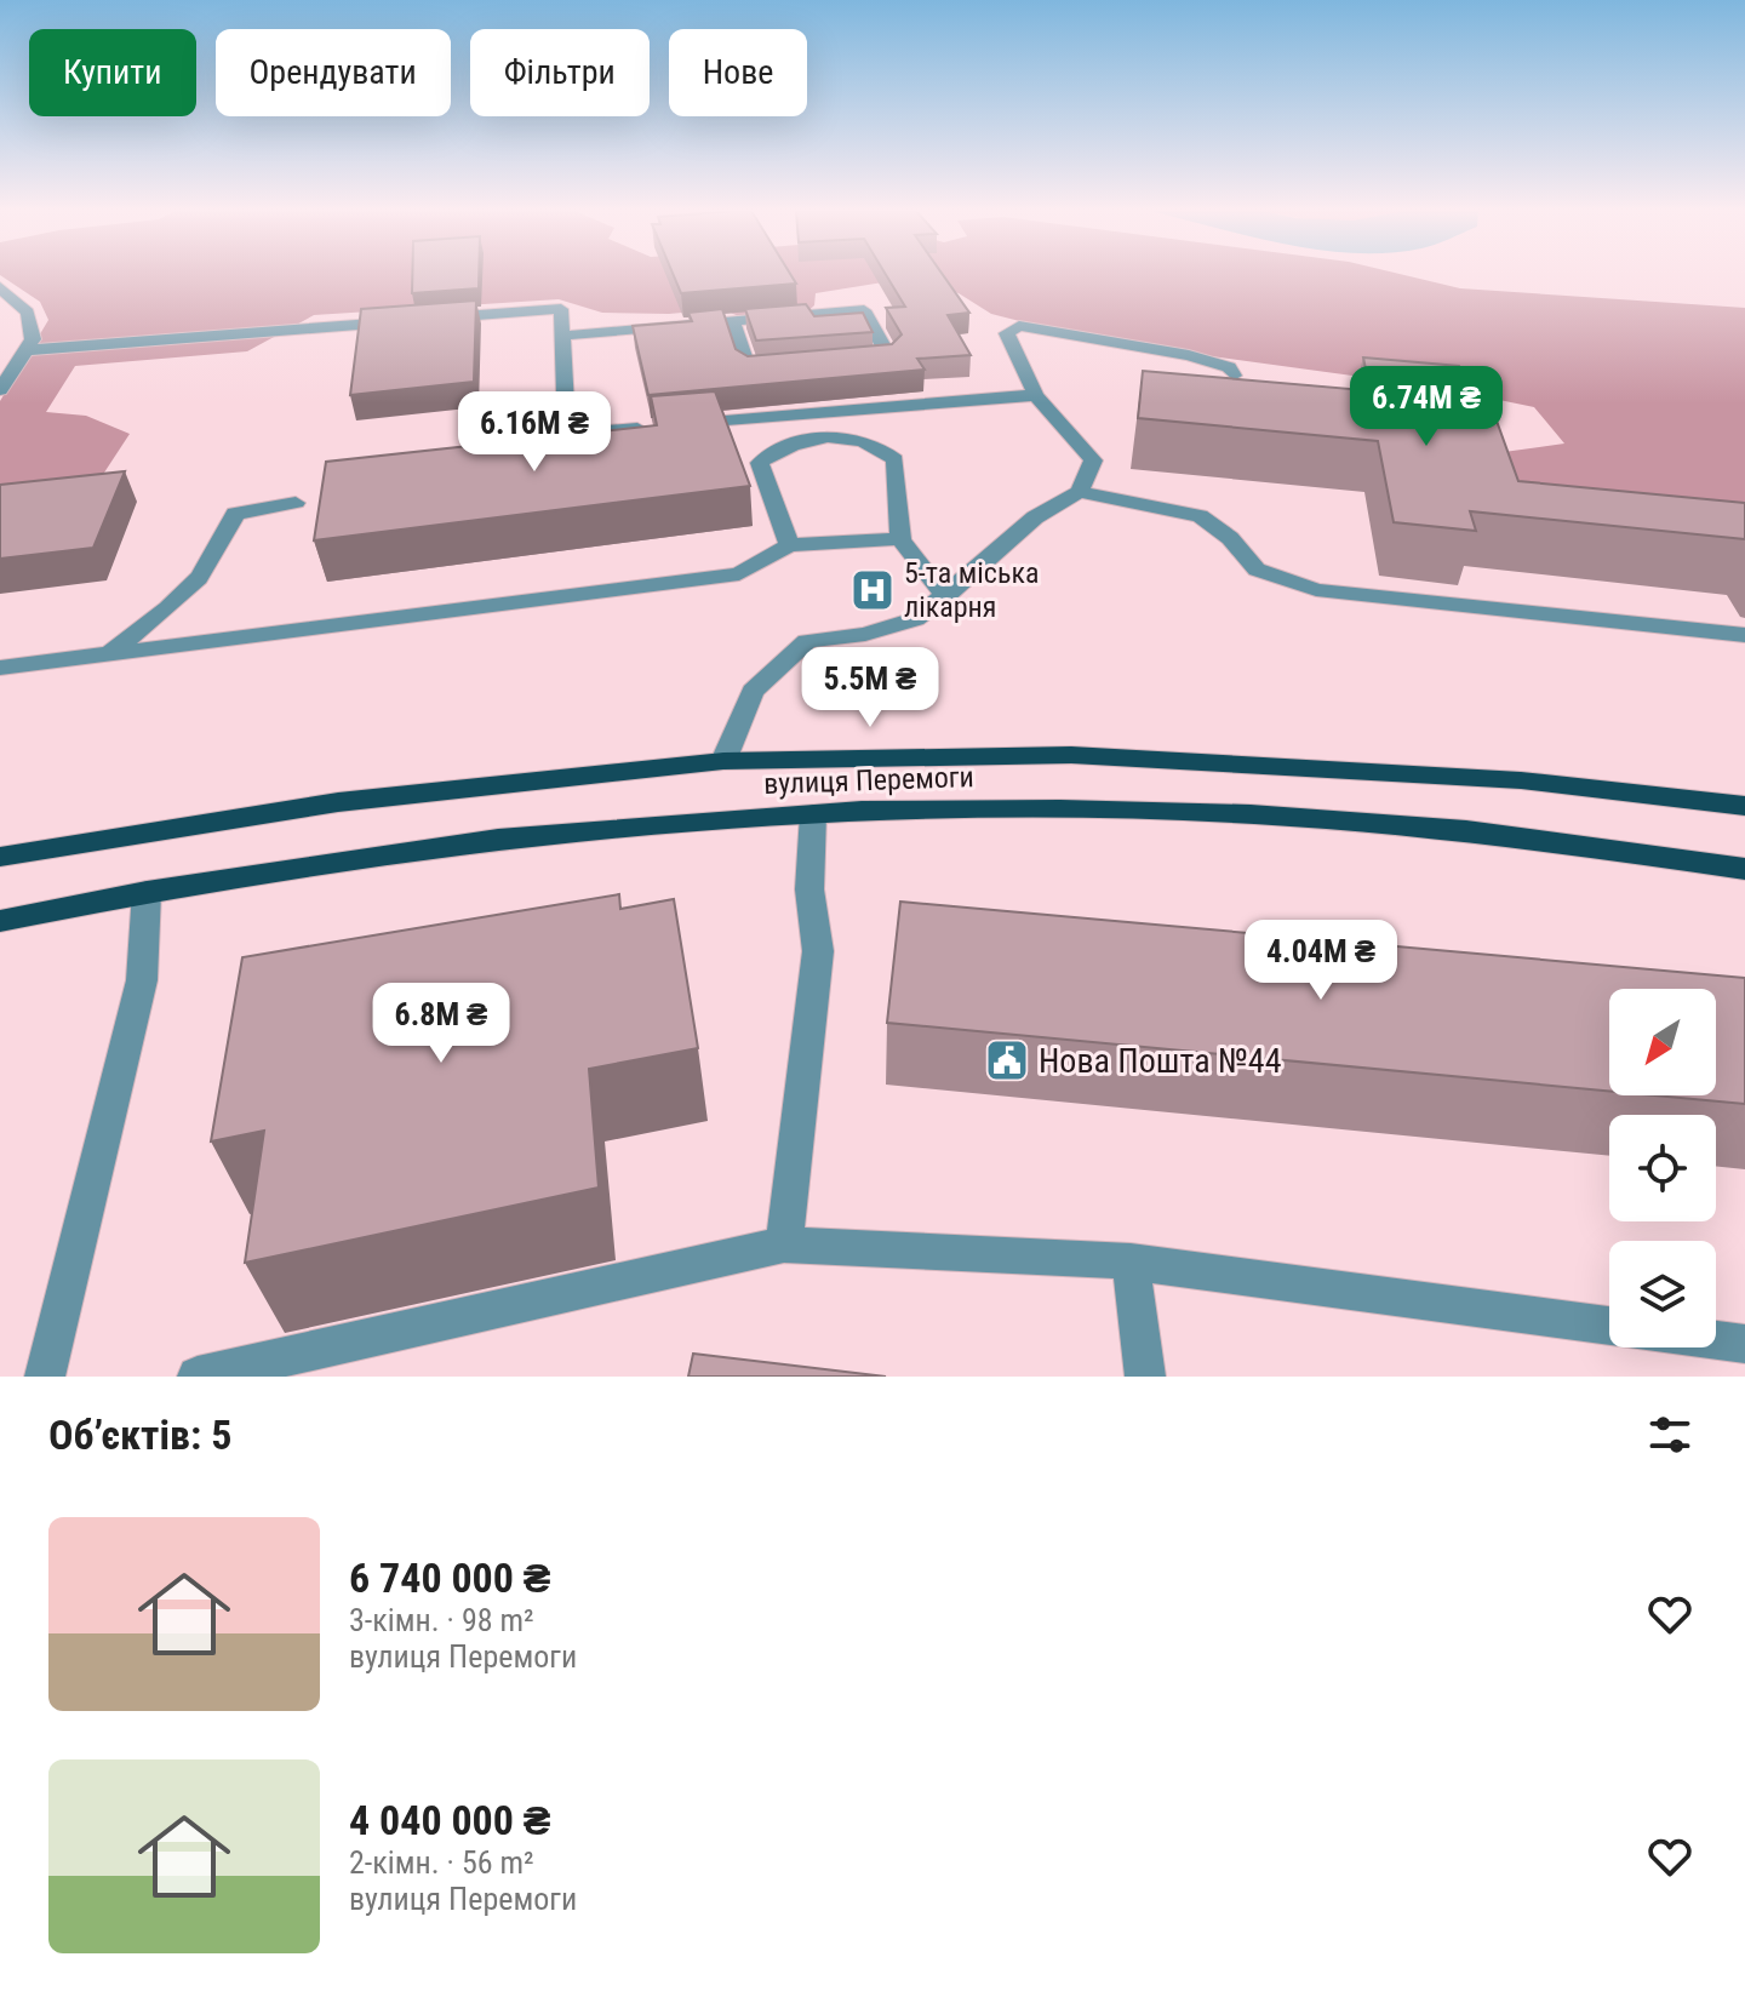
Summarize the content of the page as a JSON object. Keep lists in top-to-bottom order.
{
  "streets": {
    "main road": ["вулиця Перемоги"]
  },
  "places": {
    "hospital": ["5-та міська лікарня"],
    "public building": ["Нова Пошта №44"]
  },
  "north": "bottom left",
  "page": {
    "chip": [
      "Купити",
      "Орендувати",
      "Фільтри",
      "Нове"
    ],
    "price": [
      "6.74M ₴",
      "6.16M ₴",
      "5.5M ₴",
      "4.04M ₴",
      "6.8M ₴"
    ],
    "heading": "Об’єктів: 5",
    "list": [
      {
        "name": "6 740 000 ₴",
        "note": "3-кімн. · 98 m² · вулиця Перемоги"
      },
      {
        "name": "4 040 000 ₴",
        "note": "2-кімн. · 56 m² · вулиця Перемоги"
      }
    ]
  }
}
